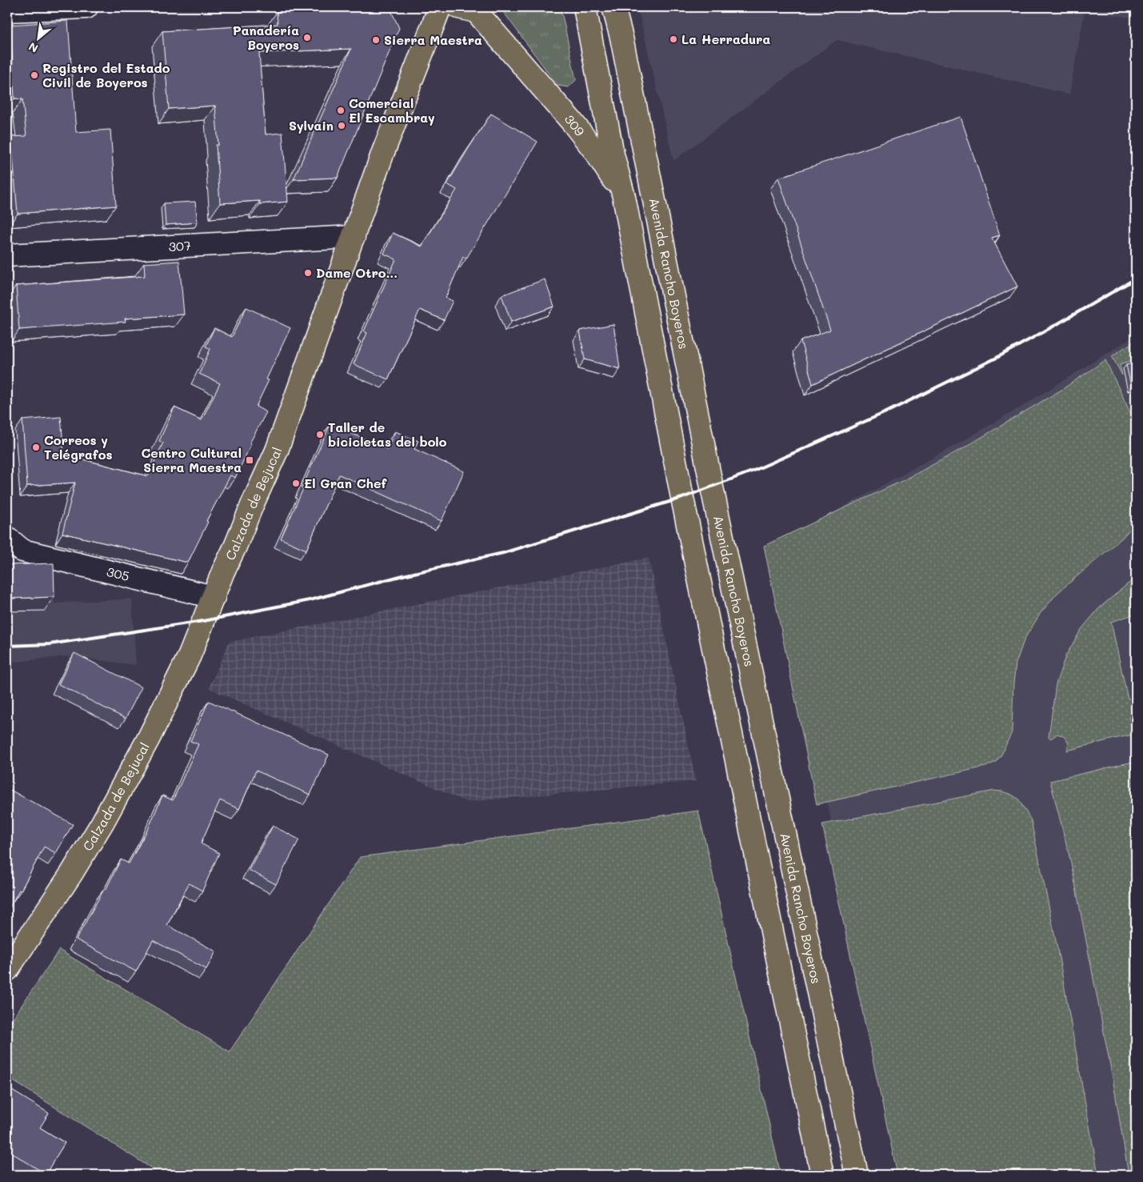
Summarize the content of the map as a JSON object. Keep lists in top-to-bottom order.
{
  "streets": {
    "main road": ["309", "Avenida Rancho Boyeros", "Calzada de Bejucal"],
    "street": ["307", "305"]
  },
  "crossings": [
    ["309", "Avenida Rancho Boyeros"],
    ["307", "Calzada de Bejucal"],
    ["Calzada de Bejucal", "305"]
  ],
  "places": {
    "other": [
      "Panadería Boyeros",
      "La Herradura",
      "Sierra Maestra",
      "Registro del Estado Civil de Boyeros",
      "Comercial El Escambray",
      "Sylvain",
      "Dame Otro...",
      "Taller de bicicletas del bolo",
      "Correos y Telégrafos",
      "El Gran Chef"
    ],
    "transit": ["Centro Cultural Sierra Maestra"]
  },
  "north": "bottom left"
}
